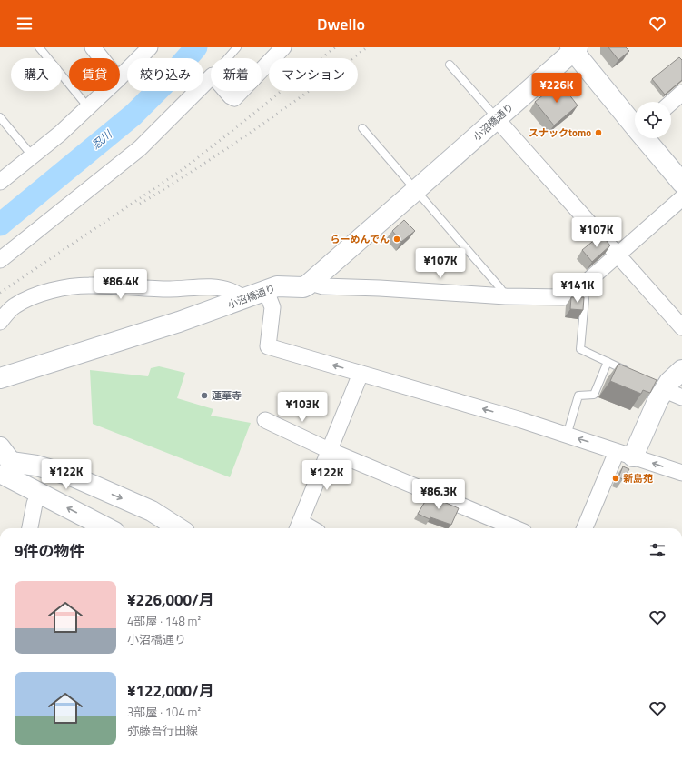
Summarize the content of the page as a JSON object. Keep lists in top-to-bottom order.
{
  "streets": {
    "street": ["小沼橋通り"]
  },
  "water": ["忍川"],
  "places": [
    "スナックtomo",
    "らーめんでん",
    "蓮華寺",
    "新島苑"
  ],
  "page": {
    "header": "Dwello",
    "chip": [
      "購入",
      "賃貸",
      "絞り込み",
      "新着",
      "マンション"
    ],
    "price": [
      "¥226K",
      "¥107K",
      "¥107K",
      "¥86.4K",
      "¥141K",
      "¥103K",
      "¥122K",
      "¥122K",
      "¥86.3K"
    ],
    "heading": "9件の物件",
    "list": [
      {
        "name": "¥226,000/月",
        "note": "4部屋 · 148 m² · 小沼橋通り"
      },
      {
        "name": "¥122,000/月",
        "note": "3部屋 · 104 m² · 弥藤吾行田線"
      }
    ]
  }
}
